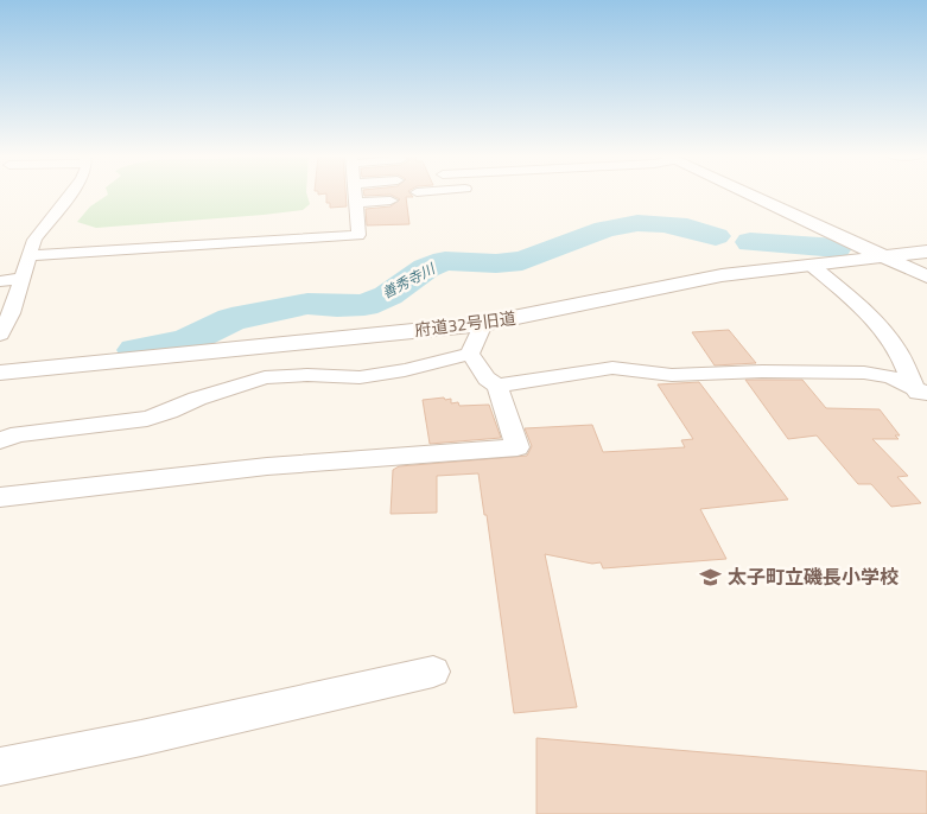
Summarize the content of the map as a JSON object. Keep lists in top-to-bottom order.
{
  "streets": {
    "street": ["府道32号旧道"]
  },
  "water": ["善秀寺川"],
  "places": {
    "school or university": ["太子町立磯長小学校"]
  }
}
